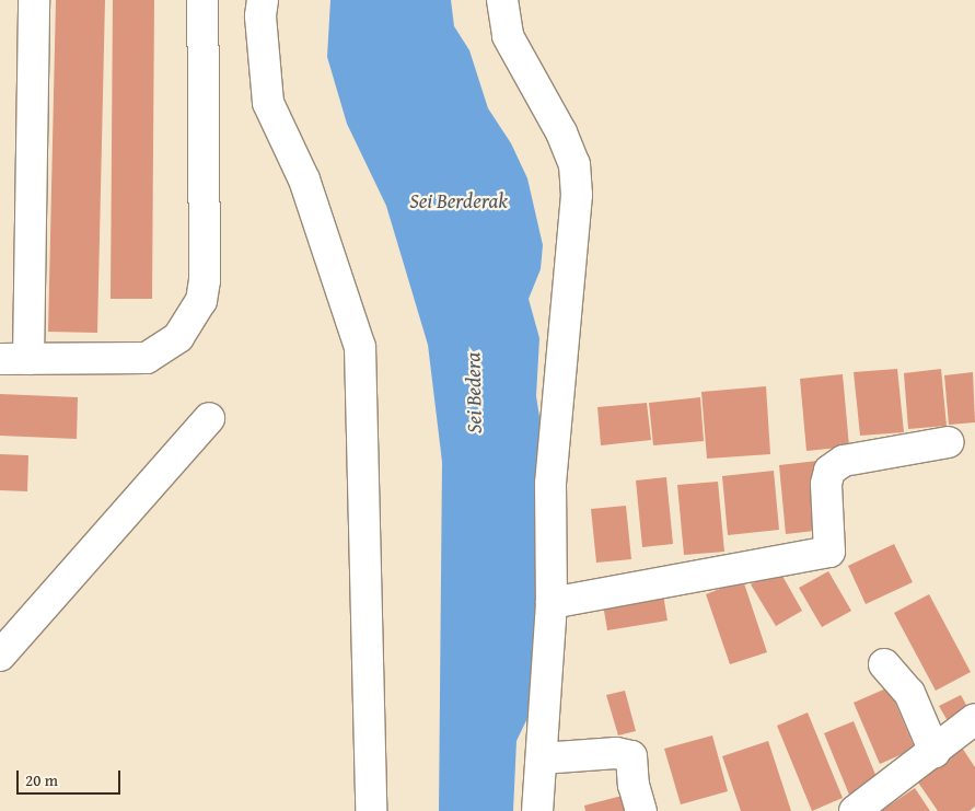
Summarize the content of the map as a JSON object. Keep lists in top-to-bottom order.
{
  "water": ["Sei Berderak", "Sei Bedera"],
  "scale_bar": "20 m"
}
